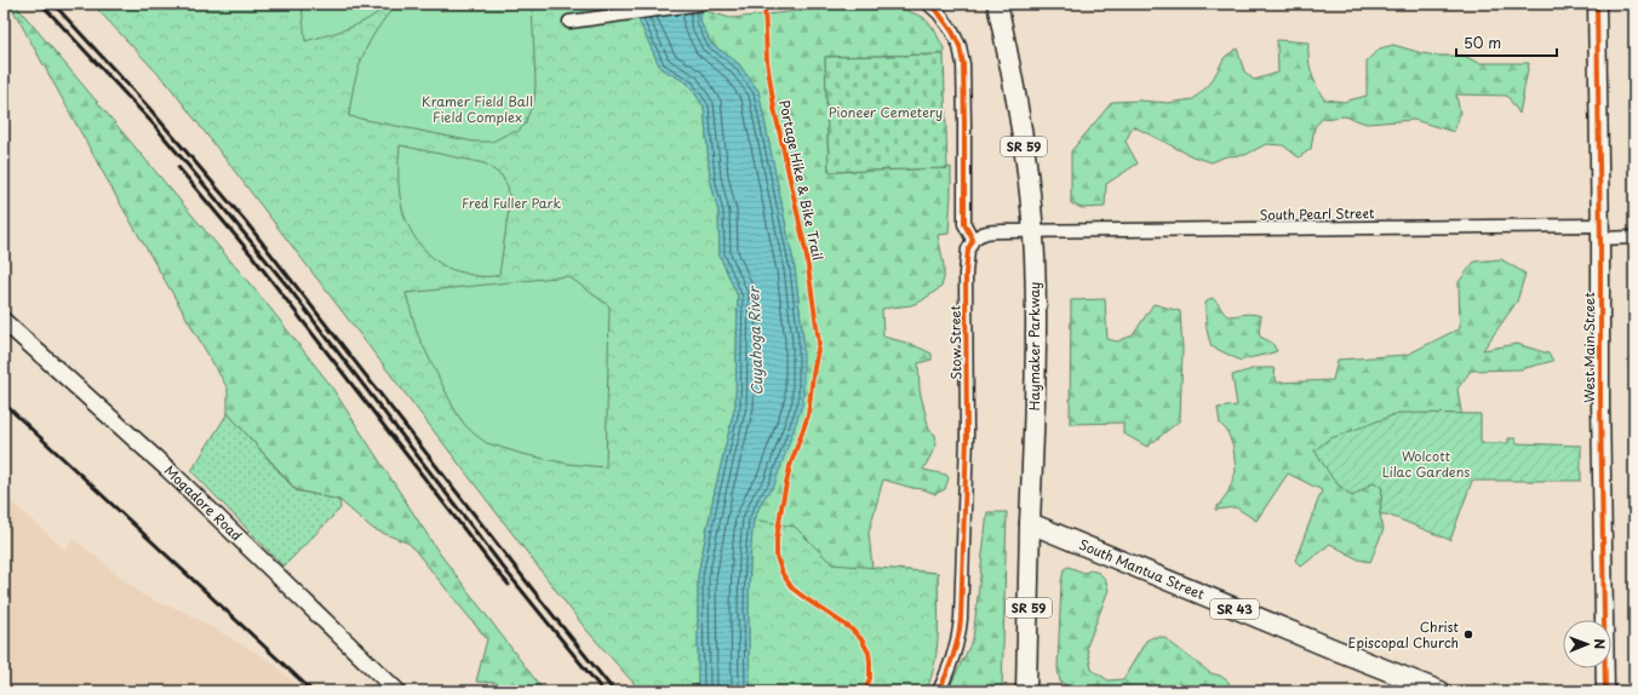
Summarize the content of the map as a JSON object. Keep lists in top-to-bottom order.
{
  "streets": {
    "main road": [
      "SR 59",
      "Haymaker Parkway",
      "West Main Street",
      "South Mantua Street",
      "SR 43"
    ],
    "street": ["South Pearl Street", "Stow Street", "Mogadore Road"],
    "cycle path": ["Portage Hike & Bike Trail"]
  },
  "crossings": [
    ["South Pearl Street", "Stow Street"],
    ["South Pearl Street", "Haymaker Parkway"],
    ["South Pearl Street", "West Main Street"],
    ["Haymaker Parkway", "South Mantua Street"]
  ],
  "water": ["Cuyahoga River"],
  "parks": [
    "Kramer Field Ball Field Complex",
    "Pioneer Cemetery",
    "Fred Fuller Park",
    "Wolcott Lilac Gardens"
  ],
  "places": ["Christ Episcopal Church"],
  "scale_bar": "50 m",
  "north": "right"
}
